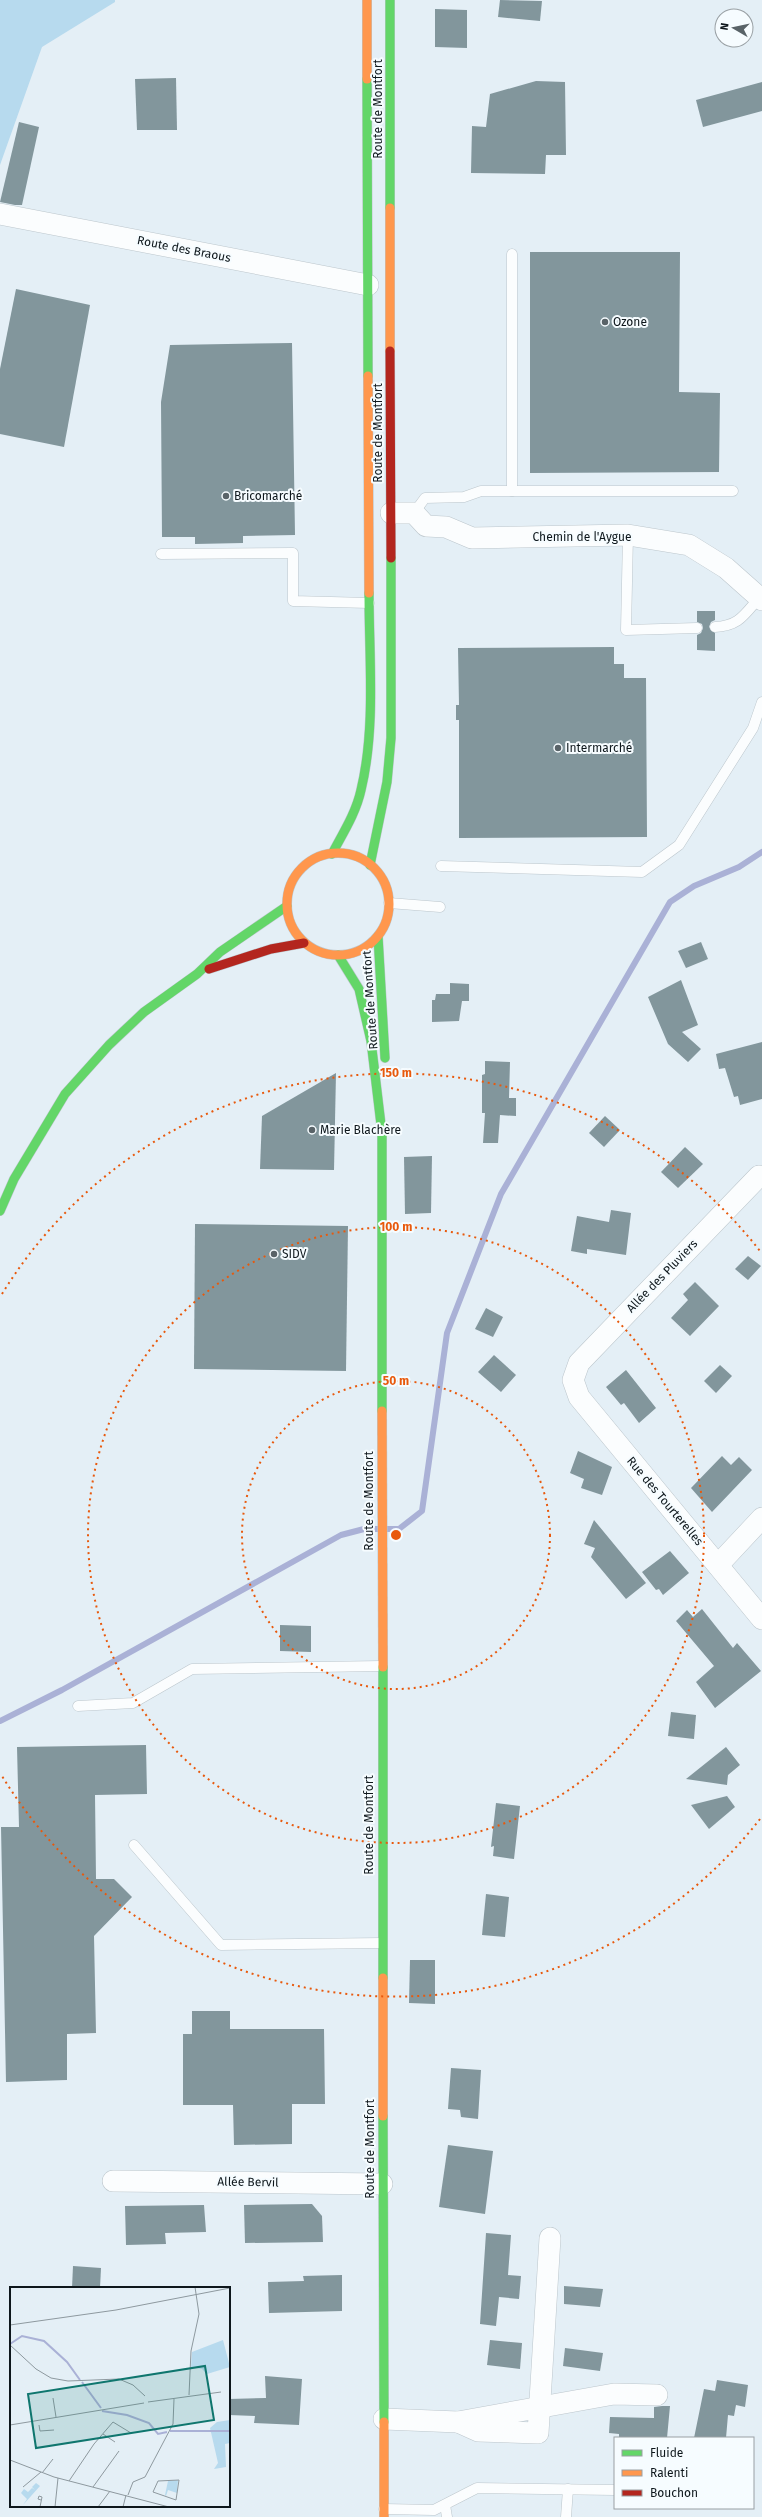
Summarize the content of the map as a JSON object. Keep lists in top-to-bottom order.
{
  "streets": {
    "main road": ["Route de Montfort"],
    "street": [
      "Route des Braous",
      "Chemin de l'Aygue",
      "Allée des Pluviers",
      "Rue des Tourterelles",
      "Allée Bervil"
    ]
  },
  "crossings": [
    ["Route de Montfort", "Route des Braous"],
    ["Route de Montfort", "Allée Bervil"],
    ["Allée des Pluviers", "Rue des Tourterelles"]
  ],
  "places": [
    "Ozone",
    "Bricomarché",
    "Intermarché",
    "Marie Blachère",
    "SIDV"
  ],
  "legend": ["Fluide", "Ralenti", "Bouchon"],
  "north": "left",
  "rings": ["150 m", "100 m", "50 m"]
}
